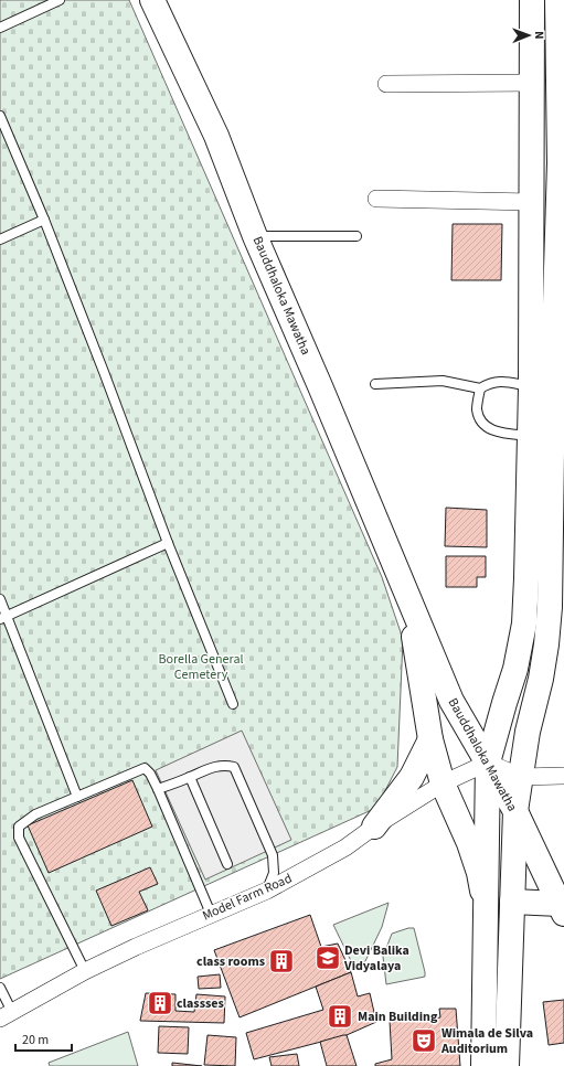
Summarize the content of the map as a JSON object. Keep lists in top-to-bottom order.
{
  "streets": {
    "main road": ["Bauddhaloka Mawatha"],
    "street": ["Model Farm Road"]
  },
  "crossings": [
    ["Bauddhaloka Mawatha", "Model Farm Road"]
  ],
  "parks": ["Borella General Cemetery"],
  "places": {
    "school or university": ["Devi Balika Vidyalaya"],
    "building": ["class rooms", "classses", "Main Building"],
    "theatre": ["Wimala de Silva Auditorium"]
  },
  "scale_bar": "20 m",
  "north": "right"
}
